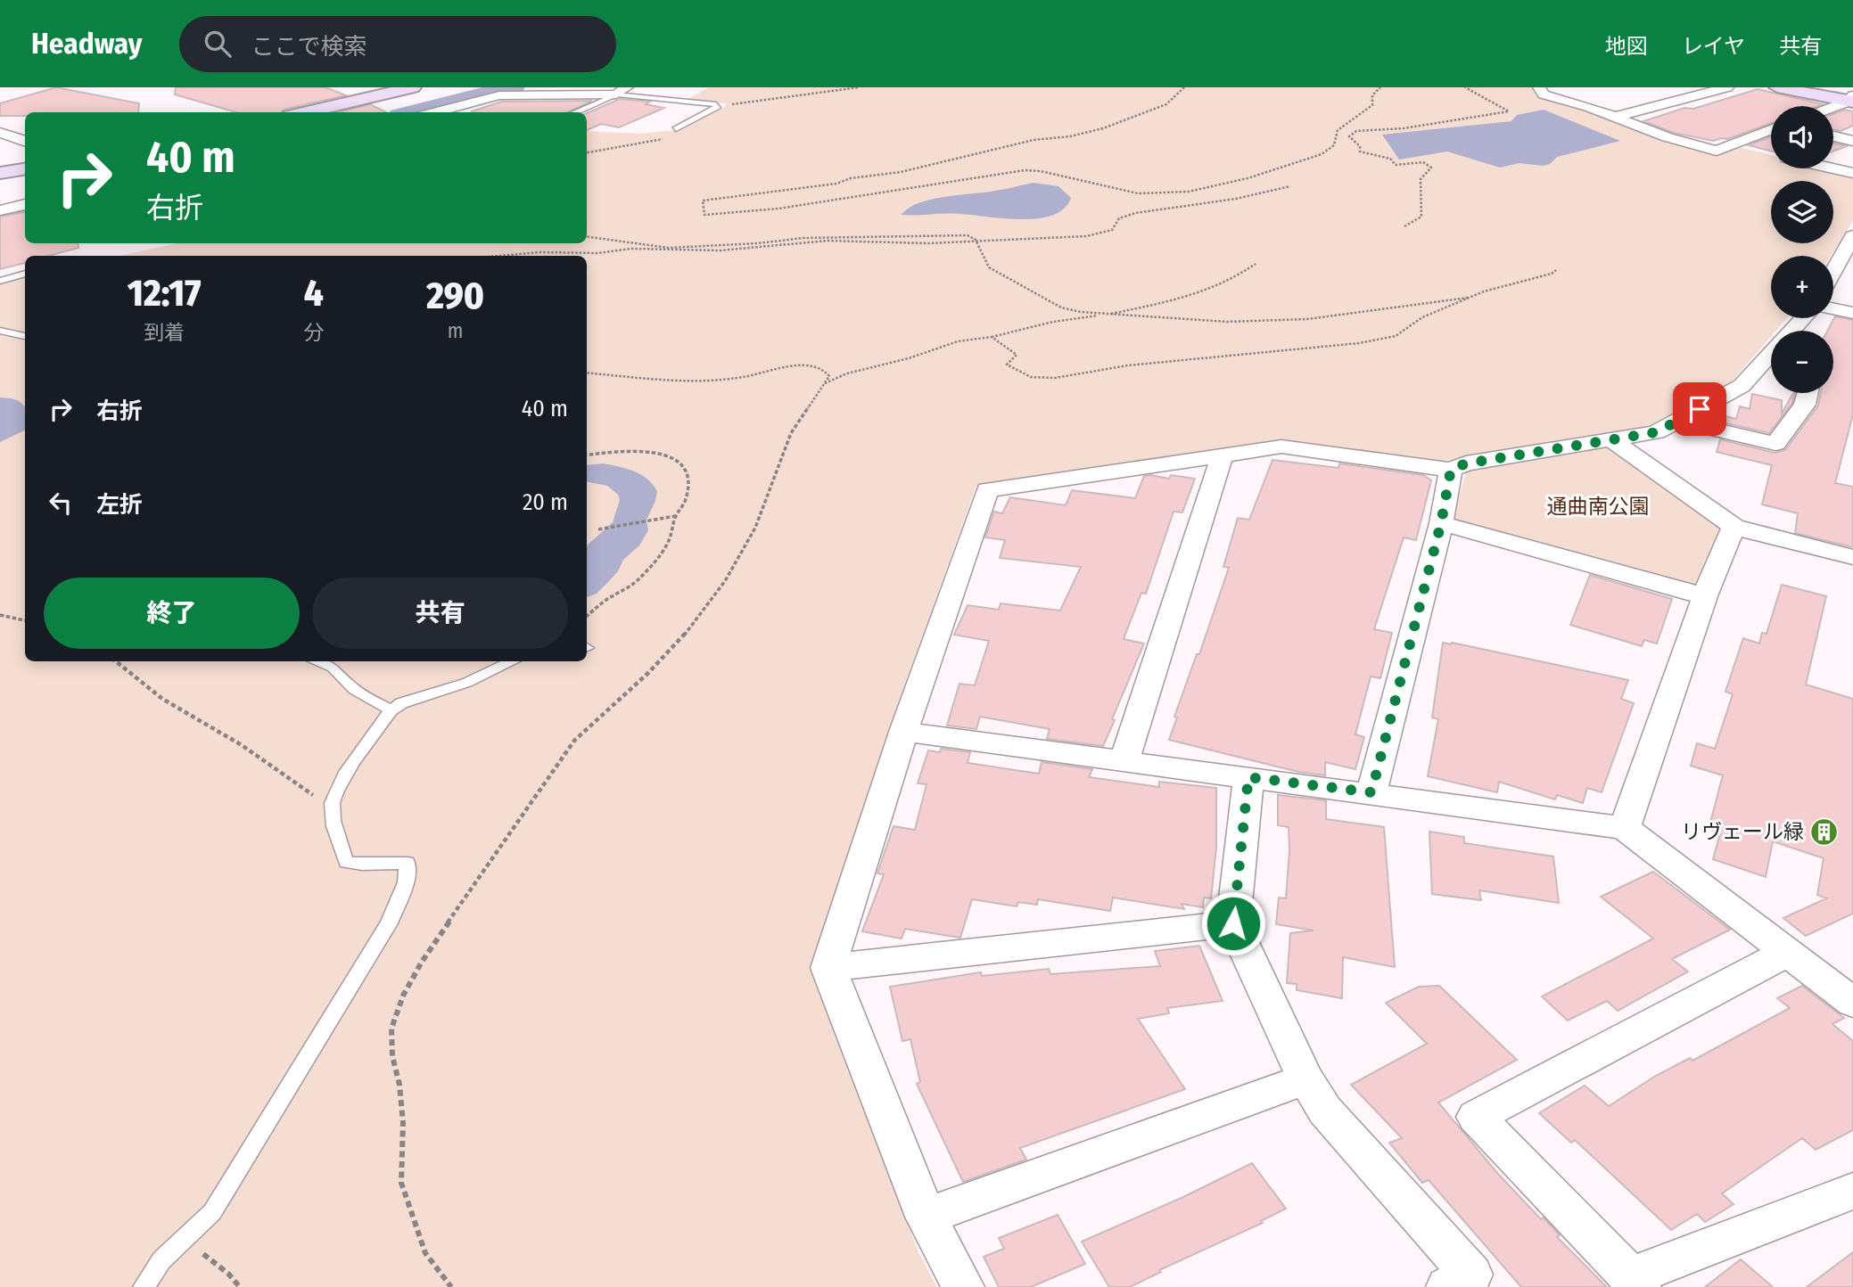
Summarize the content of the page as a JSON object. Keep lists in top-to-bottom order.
{
  "parks": ["通曲南公園"],
  "places": {
    "building": ["リヴェール緑"]
  },
  "page": {
    "header": "Headway",
    "search": "ここで検索",
    "nav": ["地図", "レイヤ", "共有"],
    "map_buttons": ["+", "−"],
    "turn": ["40 m", "右折"],
    "eta": [
      "12:17",
      "到着",
      "4",
      "分",
      "290",
      "m"
    ],
    "list": [
      {
        "name": "右折",
        "value": "40 m"
      },
      {
        "name": "左折",
        "value": "20 m"
      }
    ],
    "buttons": ["終了", "共有"]
  }
}
